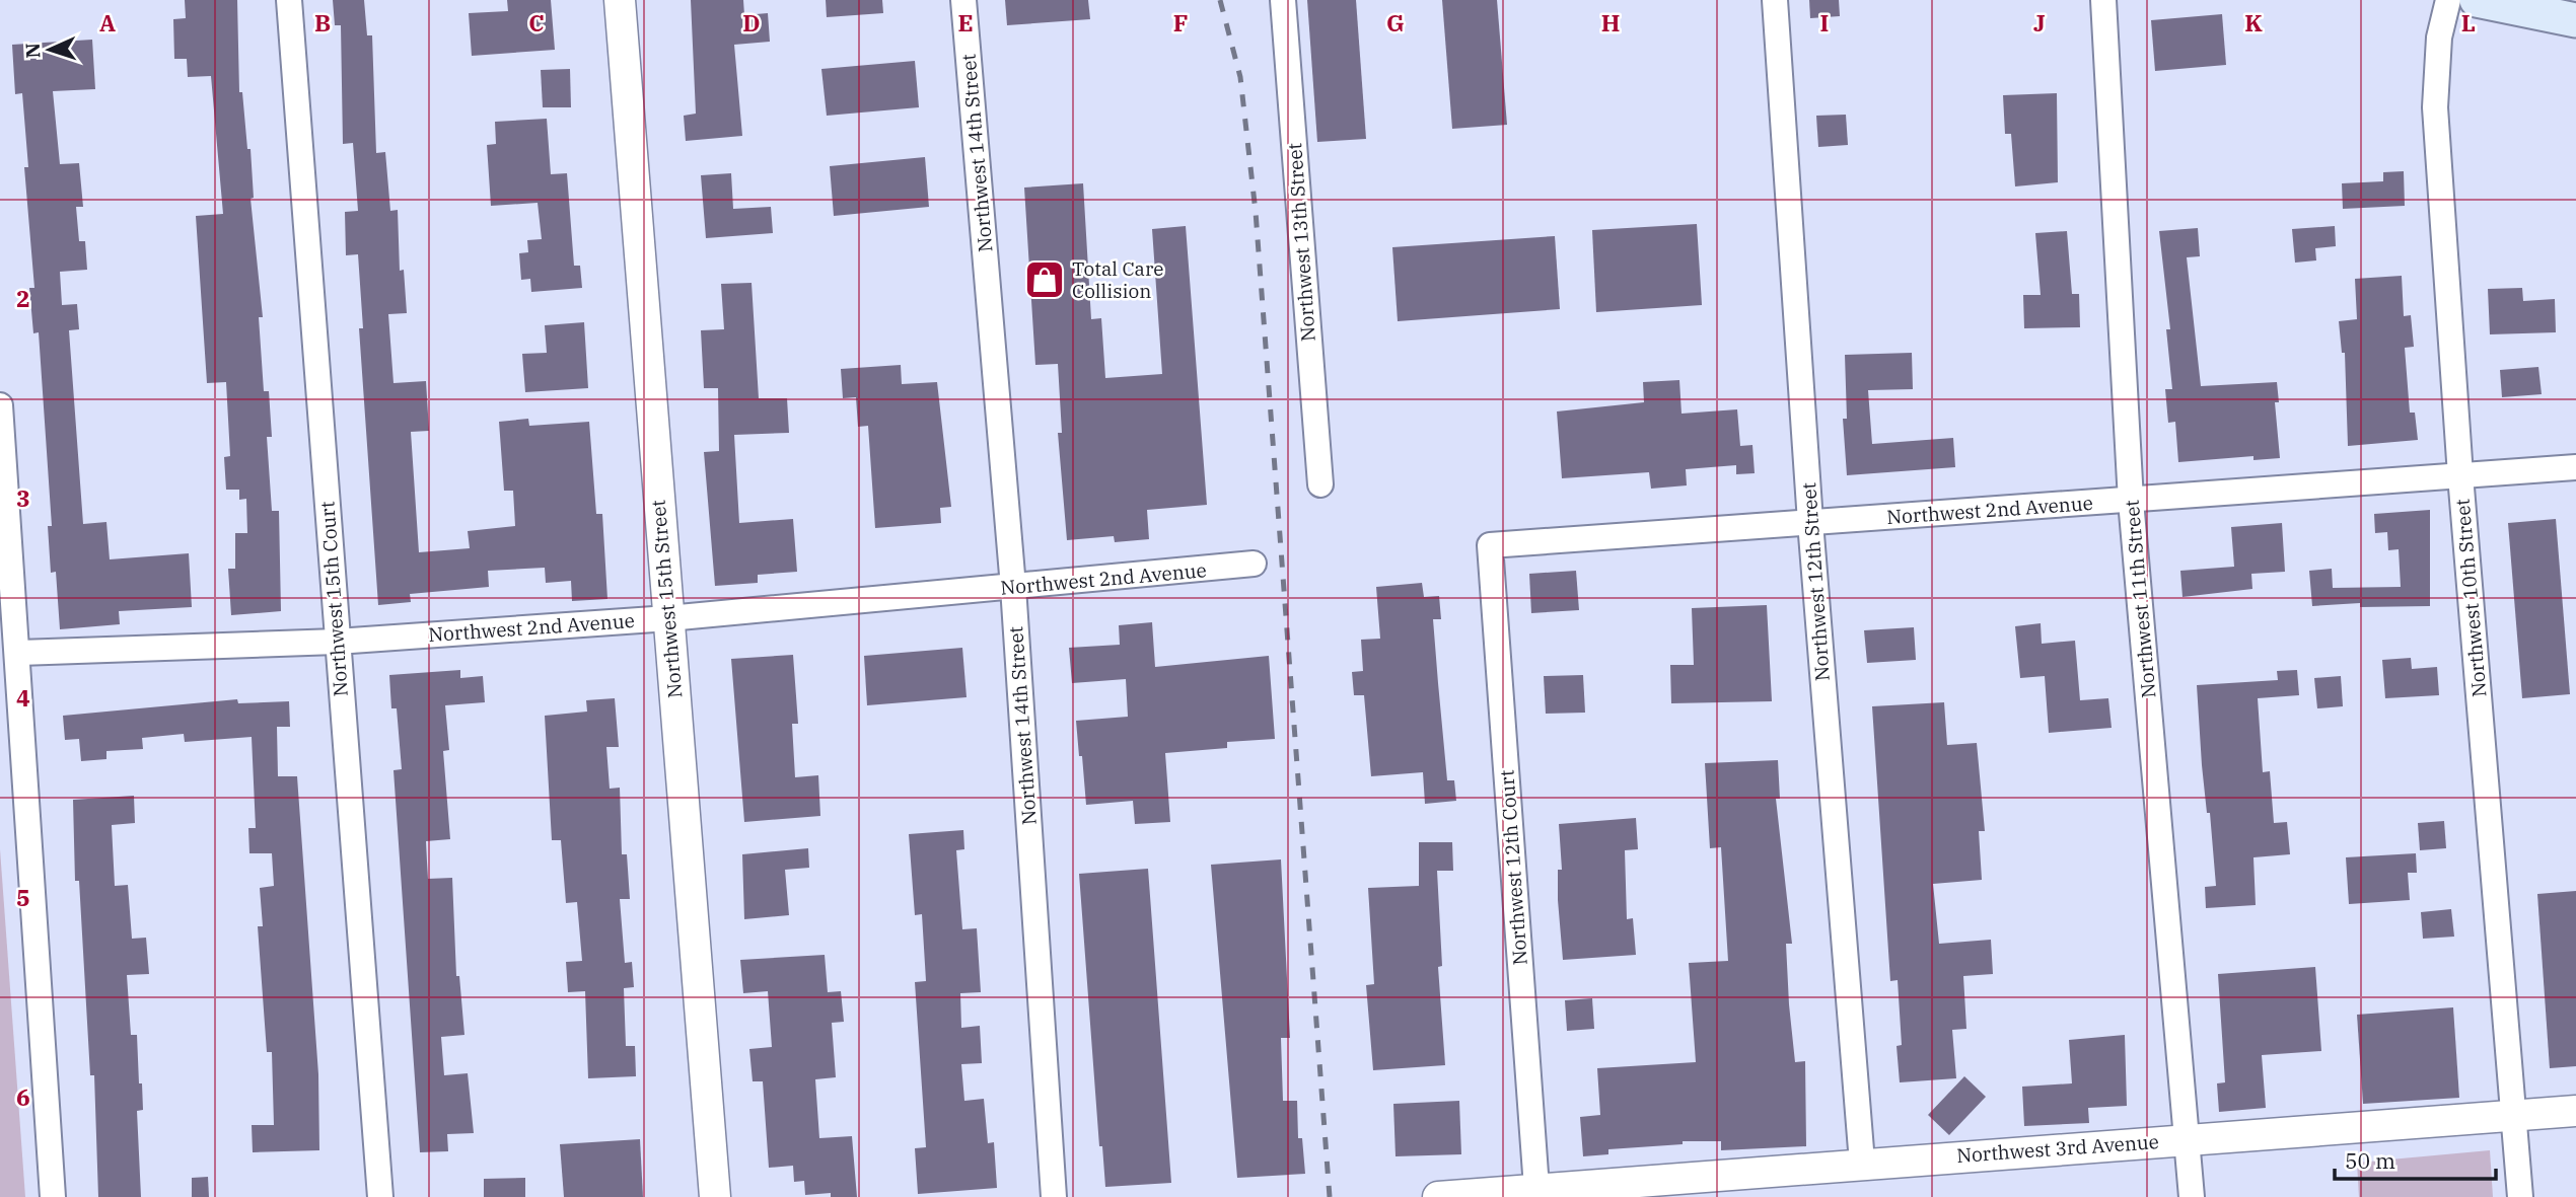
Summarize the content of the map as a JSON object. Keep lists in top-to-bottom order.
{
  "streets": {
    "street": [
      "Northwest 14th Street",
      "Northwest 13th Street",
      "Northwest 2nd Avenue",
      "Northwest 12th Street",
      "Northwest 10th Street",
      "Northwest 15th Court",
      "Northwest 15th Street",
      "Northwest 11th Street",
      "Northwest 12th Court",
      "Northwest 3rd Avenue"
    ]
  },
  "crossings": [
    ["Northwest 14th Street", "Northwest 2nd Avenue"],
    ["Northwest 2nd Avenue", "Northwest 12th Street"],
    ["Northwest 2nd Avenue", "Northwest 10th Street"],
    ["Northwest 2nd Avenue", "Northwest 15th Court"],
    ["Northwest 2nd Avenue", "Northwest 15th Street"],
    ["Northwest 2nd Avenue", "Northwest 11th Street"],
    ["Northwest 2nd Avenue", "Northwest 12th Court"],
    ["Northwest 12th Street", "Northwest 3rd Avenue"],
    ["Northwest 10th Street", "Northwest 3rd Avenue"],
    ["Northwest 11th Street", "Northwest 3rd Avenue"],
    ["Northwest 12th Court", "Northwest 3rd Avenue"]
  ],
  "places": {
    "shop": ["Total Care Collision"]
  },
  "scale_bar": "50 m",
  "north": "left",
  "grid": {
    "columns": [
      "A",
      "B",
      "C",
      "D",
      "E",
      "F",
      "G",
      "H",
      "I",
      "J",
      "K",
      "L"
    ],
    "rows": [
      "2",
      "3",
      "4",
      "5",
      "6"
    ]
  }
}
